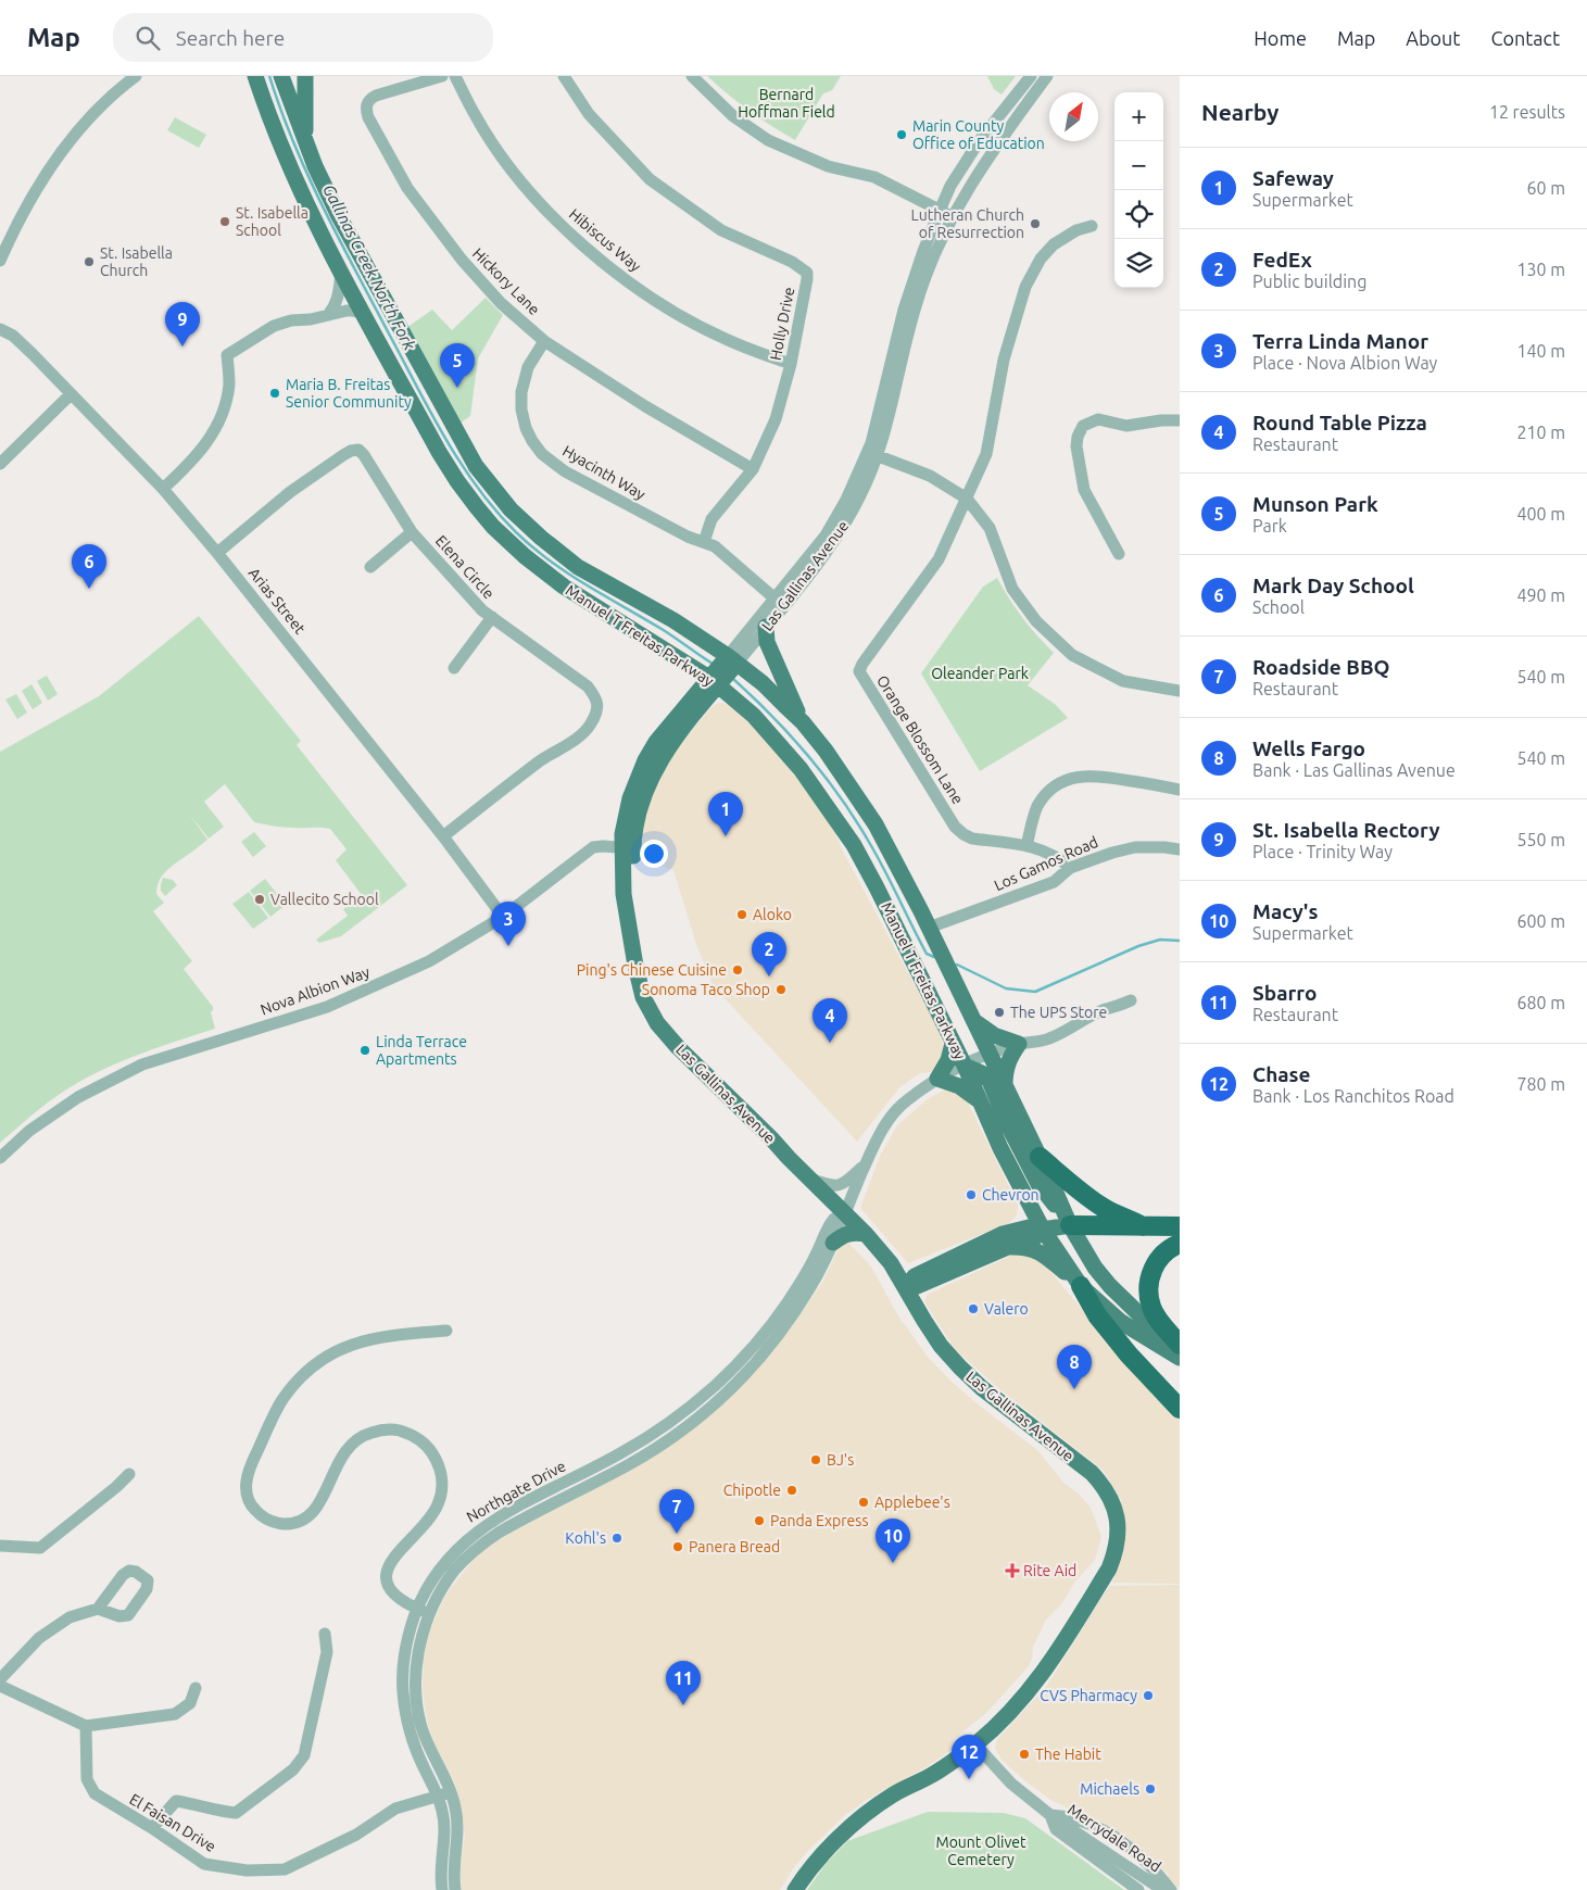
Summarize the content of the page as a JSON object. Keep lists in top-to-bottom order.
{
  "streets": {
    "main road": ["Las Gallinas Avenue", "Manuel T Freitas Parkway"],
    "street": [
      "Hibiscus Way",
      "Hickory Lane",
      "Holly Drive",
      "Hyacinth Way",
      "Elena Circle",
      "Arias Street",
      "Orange Blossom Lane",
      "Los Gamos Road",
      "Nova Albion Way",
      "Northgate Drive",
      "El Faisan Drive",
      "Merrydale Road"
    ]
  },
  "crossings": [
    ["Hibiscus Way", "Holly Drive"],
    ["Hickory Lane", "Holly Drive"],
    ["Hickory Lane", "Hyacinth Way"],
    ["Holly Drive", "Hyacinth Way"],
    ["Elena Circle", "Arias Street"],
    ["Las Gallinas Avenue", "Manuel T Freitas Parkway"],
    ["Las Gallinas Avenue", "Nova Albion Way"],
    ["Las Gallinas Avenue", "Northgate Drive"],
    ["Las Gallinas Avenue", "Merrydale Road"],
    ["Arias Street", "Nova Albion Way"],
    ["Manuel T Freitas Parkway", "Los Gamos Road"],
    ["Manuel T Freitas Parkway", "Northgate Drive"],
    ["Orange Blossom Lane", "Los Gamos Road"],
    ["Northgate Drive", "El Faisan Drive"]
  ],
  "water": ["Gallinas Creek North Fork"],
  "parks": ["Bernard Hoffman Field", "Oleander Park", "Mount Olivet Cemetery"],
  "places": {
    "other": [
      "Marin County Office of Education",
      "St. Isabella School",
      "Lutheran Church of Resurrection",
      "St. Isabella Church",
      "Maria B. Freitas Senior Community",
      "Vallecito School",
      "Aloko",
      "Ping's Chinese Cuisine",
      "Sonoma Taco Shop",
      "The UPS Store",
      "Linda Terrace Apartments",
      "Chevron",
      "Valero",
      "BJ's",
      "Chipotle",
      "Applebee's",
      "Panda Express",
      "Kohl's",
      "Panera Bread",
      "CVS Pharmacy",
      "The Habit",
      "Michaels"
    ],
    "health": ["Rite Aid"]
  },
  "north": "top right",
  "page": {
    "header": "Map",
    "search": "Search here",
    "nav": [
      "Home",
      "Map",
      "About",
      "Contact"
    ],
    "heading": ["Nearby", "12 results"],
    "map_buttons": ["+", "−"],
    "list": [
      {
        "mark": "1",
        "name": "Safeway",
        "note": "Supermarket",
        "value": "60 m"
      },
      {
        "mark": "2",
        "name": "FedEx",
        "note": "Public building",
        "value": "130 m"
      },
      {
        "mark": "3",
        "name": "Terra Linda Manor",
        "note": "Place · Nova Albion Way",
        "value": "140 m"
      },
      {
        "mark": "4",
        "name": "Round Table Pizza",
        "note": "Restaurant",
        "value": "210 m"
      },
      {
        "mark": "5",
        "name": "Munson Park",
        "note": "Park",
        "value": "400 m"
      },
      {
        "mark": "6",
        "name": "Mark Day School",
        "note": "School",
        "value": "490 m"
      },
      {
        "mark": "7",
        "name": "Roadside BBQ",
        "note": "Restaurant",
        "value": "540 m"
      },
      {
        "mark": "8",
        "name": "Wells Fargo",
        "note": "Bank · Las Gallinas Avenue",
        "value": "540 m"
      },
      {
        "mark": "9",
        "name": "St. Isabella Rectory",
        "note": "Place · Trinity Way",
        "value": "550 m"
      },
      {
        "mark": "10",
        "name": "Macy's",
        "note": "Supermarket",
        "value": "600 m"
      },
      {
        "mark": "11",
        "name": "Sbarro",
        "note": "Restaurant",
        "value": "680 m"
      },
      {
        "mark": "12",
        "name": "Chase",
        "note": "Bank · Los Ranchitos Road",
        "value": "780 m"
      }
    ],
    "pins": [
      "9",
      "5",
      "6",
      "1",
      "3",
      "2",
      "4",
      "8",
      "7",
      "10",
      "11",
      "12"
    ]
  }
}
